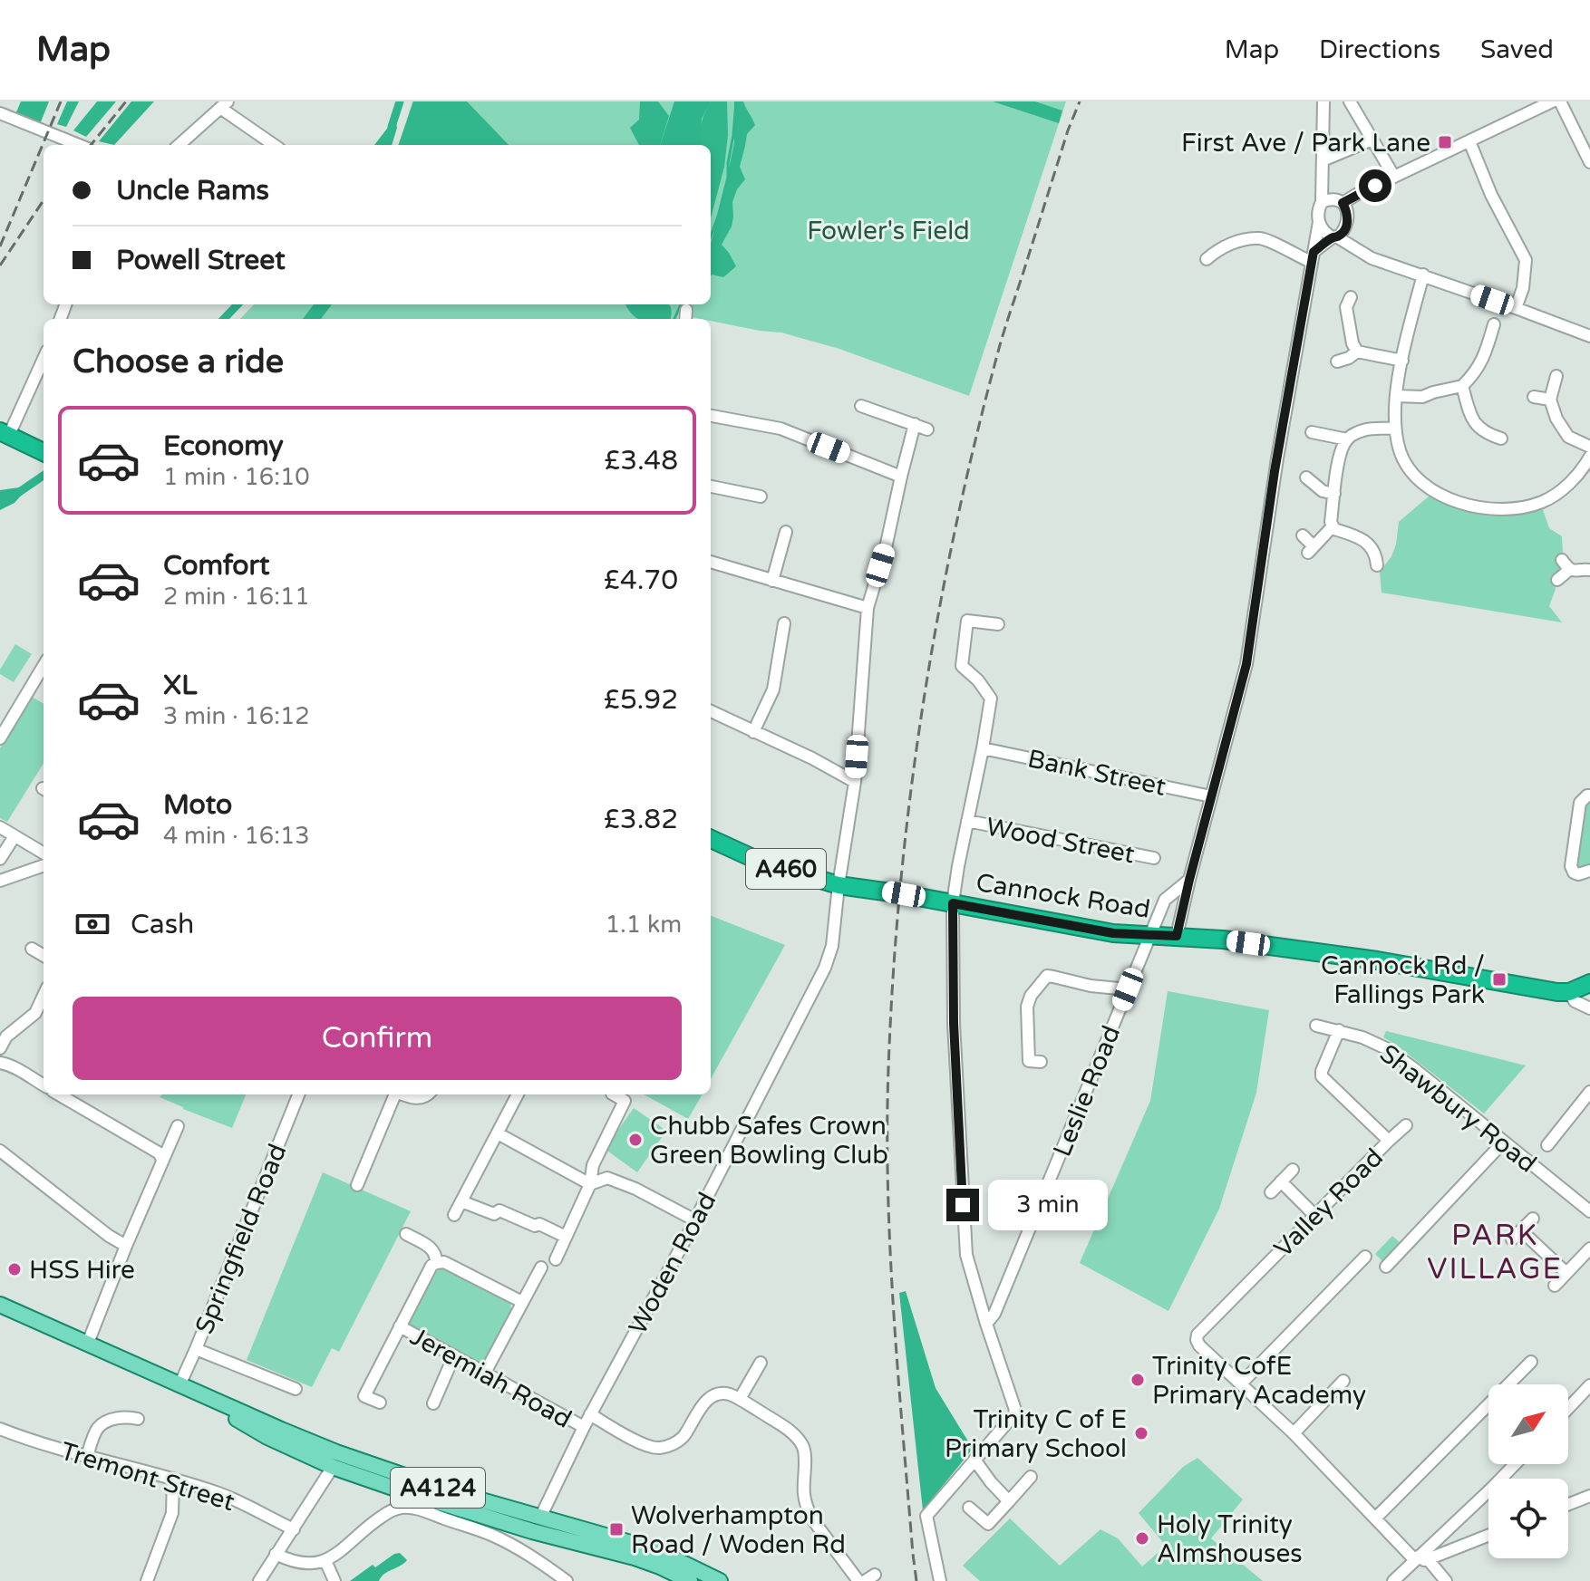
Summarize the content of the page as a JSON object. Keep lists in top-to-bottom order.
{
  "streets": {
    "highway": ["A460", "Cannock Road"],
    "main road": ["A4124"],
    "street": [
      "Bank Street",
      "Wood Street",
      "Leslie Road",
      "Shawbury Road",
      "Valley Road",
      "Springfield Road",
      "Woden Road",
      "Jeremiah Road",
      "Tremont Street"
    ]
  },
  "crossings": [
    ["Cannock Road", "Leslie Road"],
    ["Cannock Road", "Woden Road"],
    ["Shawbury Road", "Valley Road"],
    ["Springfield Road", "A4124"],
    ["Woden Road", "Jeremiah Road"],
    ["Woden Road", "A4124"]
  ],
  "districts": ["PARK VILLAGE"],
  "parks": ["Fowler's Field"],
  "places": {
    "transit": ["First Ave / Park Lane", "Cannock Rd / Fallings Park", "Wolverhampton Road / Woden Rd"],
    "other": [
      "Chubb Safes Crown Green Bowling Club",
      "HSS Hire",
      "Trinity CofE Primary Academy",
      "Trinity C of E Primary School",
      "Holy Trinity Almshouses"
    ]
  },
  "north": "top right",
  "page": {
    "header": "Map",
    "nav": ["Map", "Directions", "Saved"],
    "banner": ["Uncle Rams", "Powell Street"],
    "heading": "Choose a ride",
    "list": [
      {
        "name": "Economy",
        "note": "1 min · 16:10",
        "value": "£3.48"
      },
      {
        "name": "Comfort",
        "note": "2 min · 16:11",
        "value": "£4.70"
      },
      {
        "name": "XL",
        "note": "3 min · 16:12",
        "value": "£5.92"
      },
      {
        "name": "Moto",
        "note": "4 min · 16:13",
        "value": "£3.82"
      }
    ],
    "pay": ["Cash", "1.1 km"],
    "buttons": "Confirm",
    "bubble": "3 min"
  }
}
